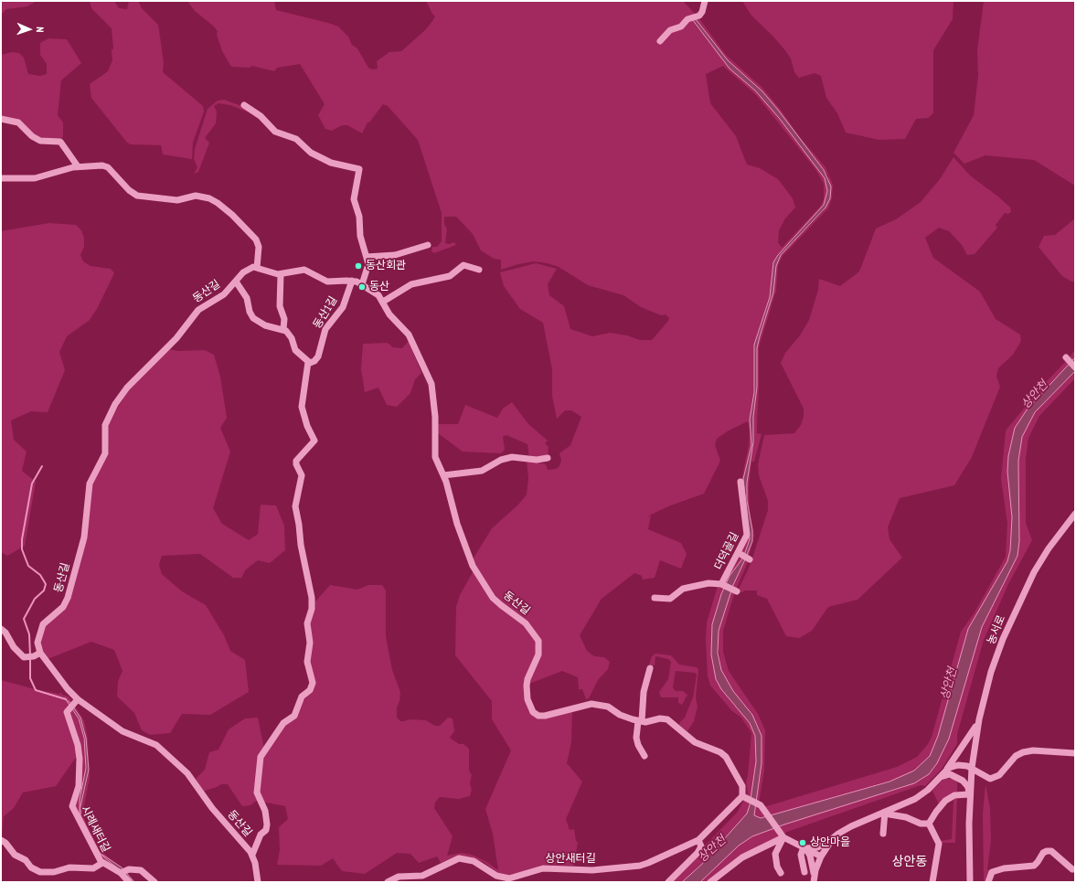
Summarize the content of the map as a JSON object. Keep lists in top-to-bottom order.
{
  "streets": {
    "street": [
      "동산길",
      "동산1길",
      "더덕골길",
      "농서로",
      "시례새터길",
      "상안새터길"
    ]
  },
  "crossings": [
    ["동산길", "동산1길"],
    ["동산길", "시례새터길"],
    ["동산길", "상안새터길"]
  ],
  "districts": ["상안동"],
  "water": ["상안천"],
  "places": ["동산회관", "동산", "상안마을"],
  "north": "right"
}
